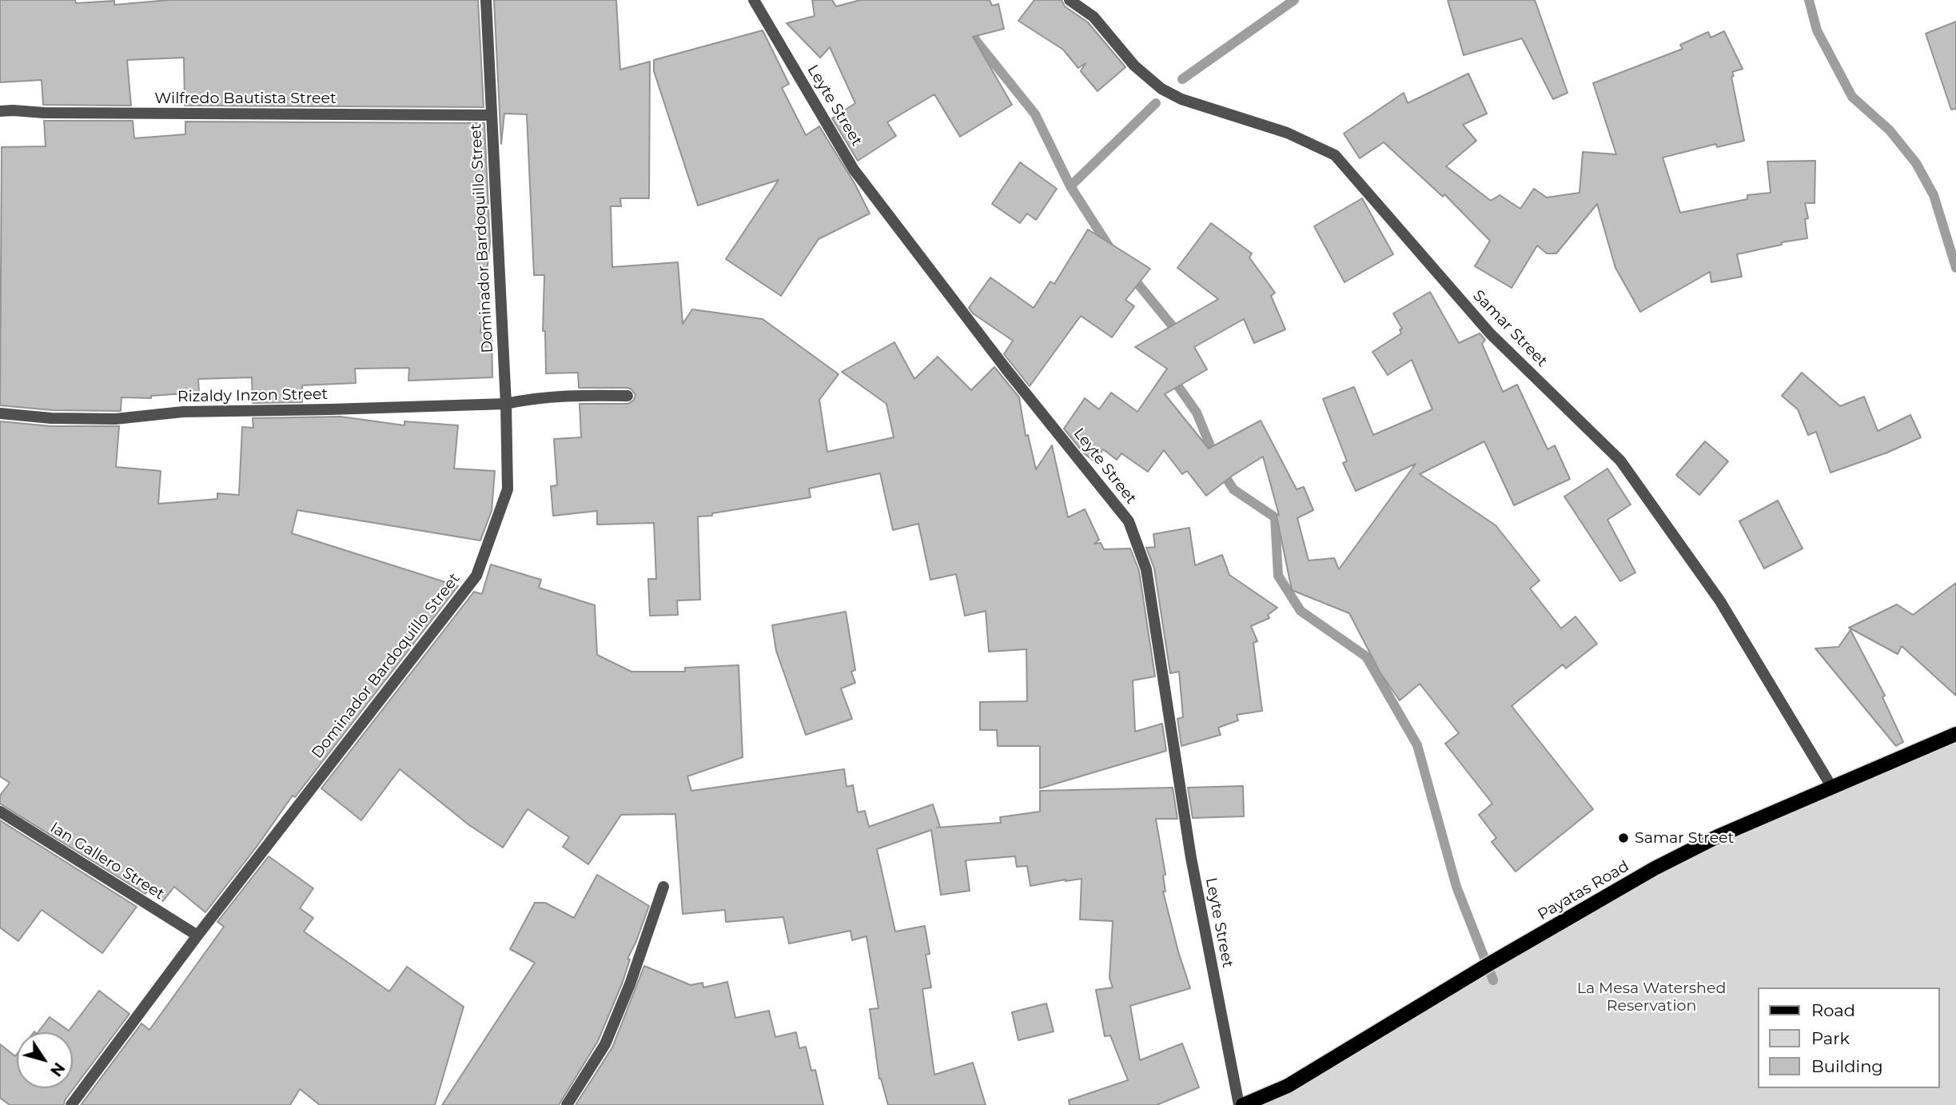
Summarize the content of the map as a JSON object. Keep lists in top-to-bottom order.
{
  "streets": {
    "main road": ["Payatas Road"],
    "street": [
      "Wilfredo Bautista Street",
      "Leyte Street",
      "Dominador Bardoquillo Street",
      "Samar Street",
      "Rizaldy Inzon Street",
      "Ian Gallero Street"
    ]
  },
  "crossings": [
    ["Wilfredo Bautista Street", "Dominador Bardoquillo Street"],
    ["Dominador Bardoquillo Street", "Rizaldy Inzon Street"],
    ["Dominador Bardoquillo Street", "Ian Gallero Street"],
    ["Samar Street", "Payatas Road"]
  ],
  "parks": ["La Mesa Watershed Reservation"],
  "places": ["Samar Street"],
  "legend": ["Road", "Park", "Building"],
  "north": "bottom right"
}
